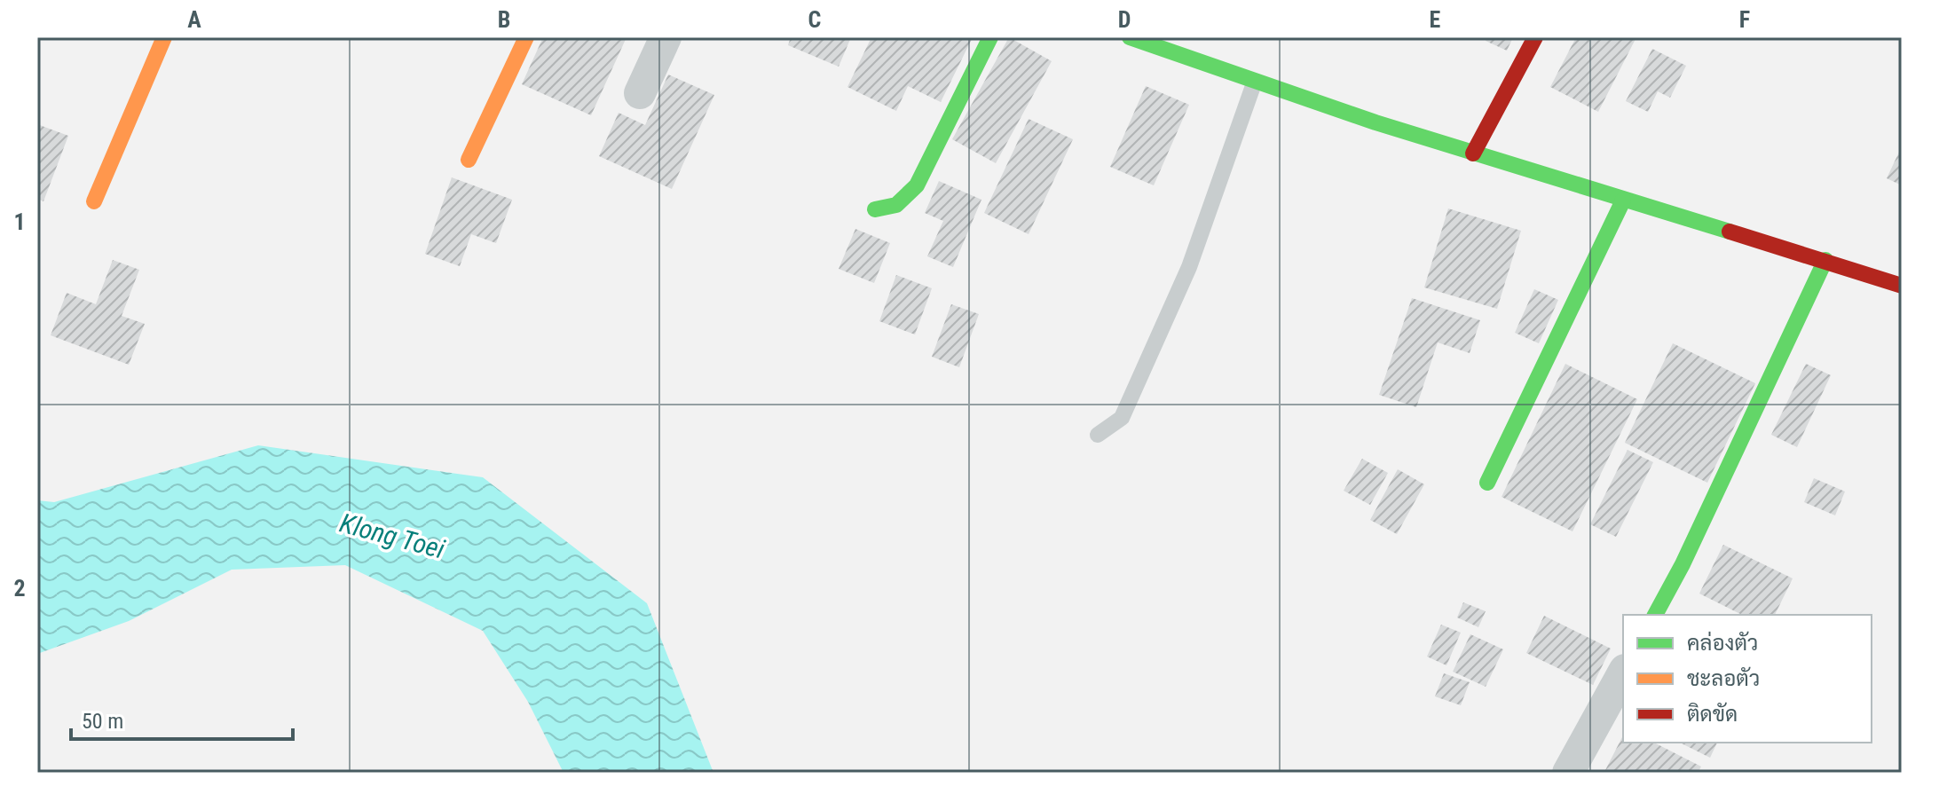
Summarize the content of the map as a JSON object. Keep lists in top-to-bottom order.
{
  "water": ["Klong Toei"],
  "legend": ["คล่องตัว", "ชะลอตัว", "ติดขัด"],
  "scale_bar": "50 m",
  "grid": {
    "columns": [
      "A",
      "B",
      "C",
      "D",
      "E",
      "F"
    ],
    "rows": ["1", "2"]
  }
}
